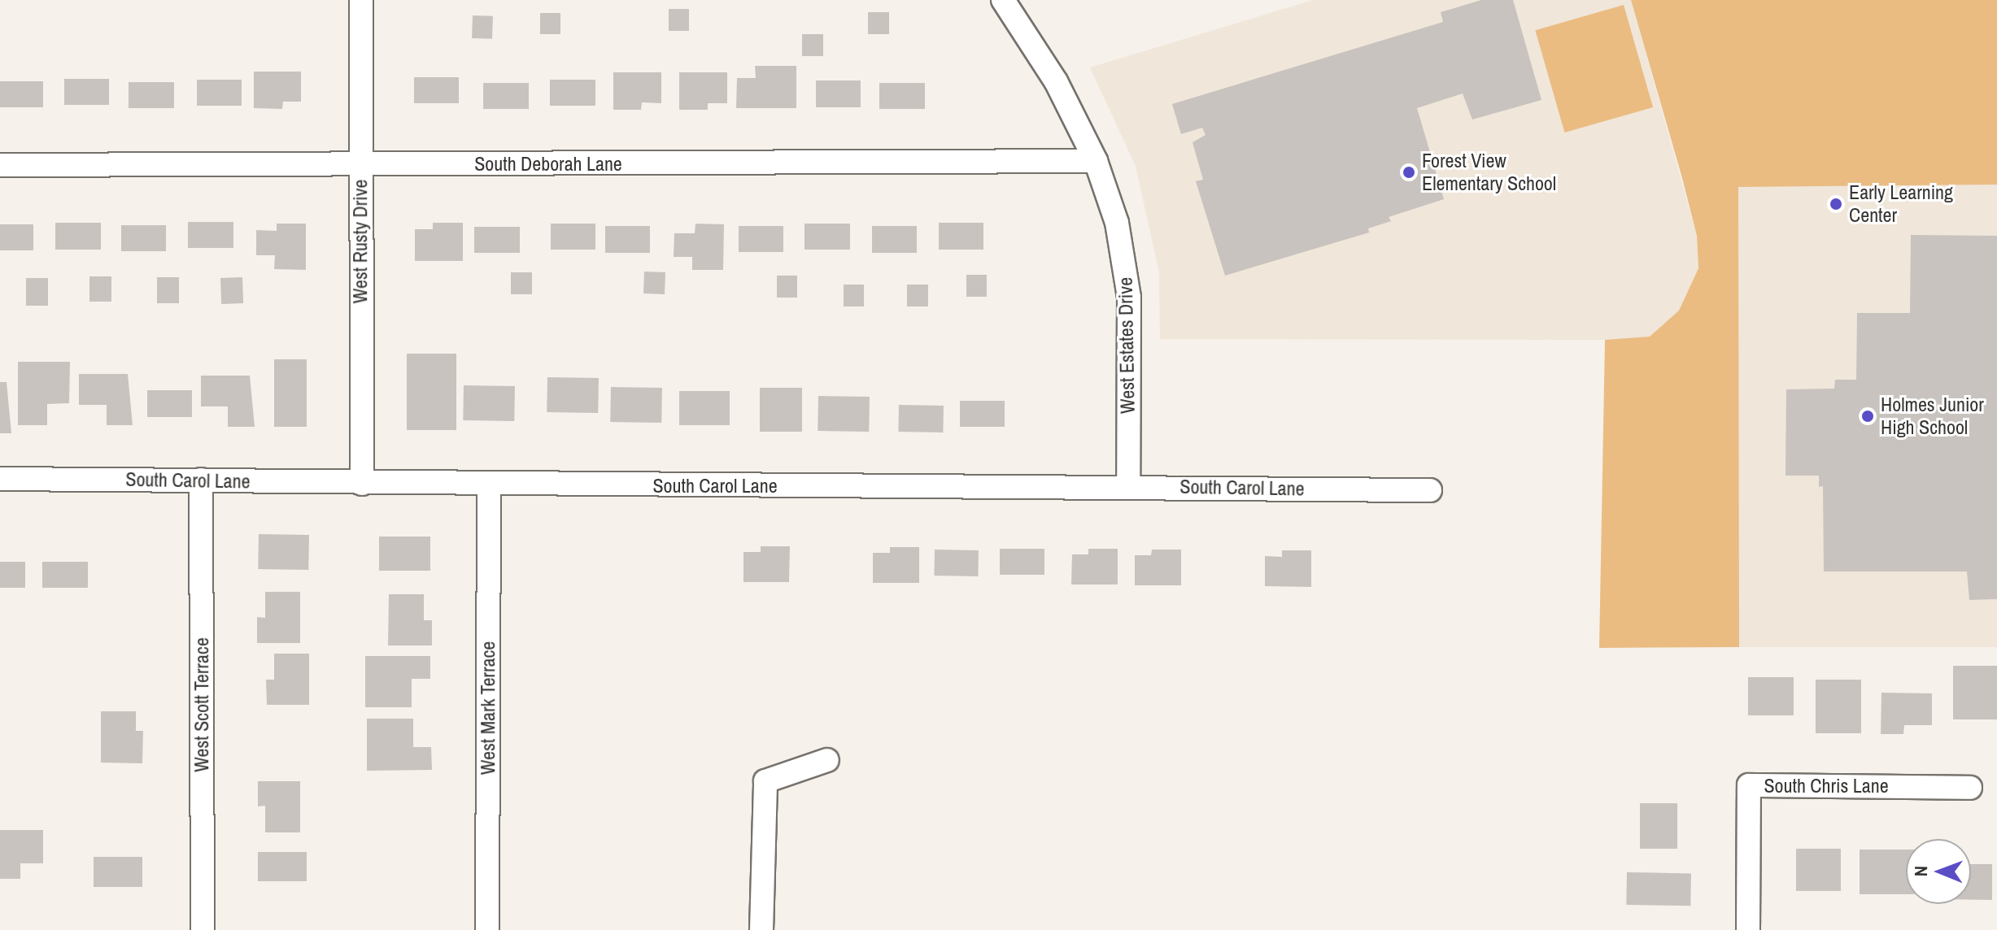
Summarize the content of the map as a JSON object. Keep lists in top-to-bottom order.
{
  "streets": {
    "street": [
      "South Deborah Lane",
      "West Rusty Drive",
      "West Estates Drive",
      "South Carol Lane",
      "West Scott Terrace",
      "West Mark Terrace",
      "South Chris Lane"
    ]
  },
  "crossings": [
    ["South Deborah Lane", "West Rusty Drive"],
    ["South Deborah Lane", "West Estates Drive"],
    ["West Rusty Drive", "South Carol Lane"],
    ["West Estates Drive", "South Carol Lane"],
    ["South Carol Lane", "West Scott Terrace"],
    ["South Carol Lane", "West Mark Terrace"]
  ],
  "places": ["Forest View Elementary School", "Early Learning Center", "Holmes Junior High School"],
  "north": "left"
}
